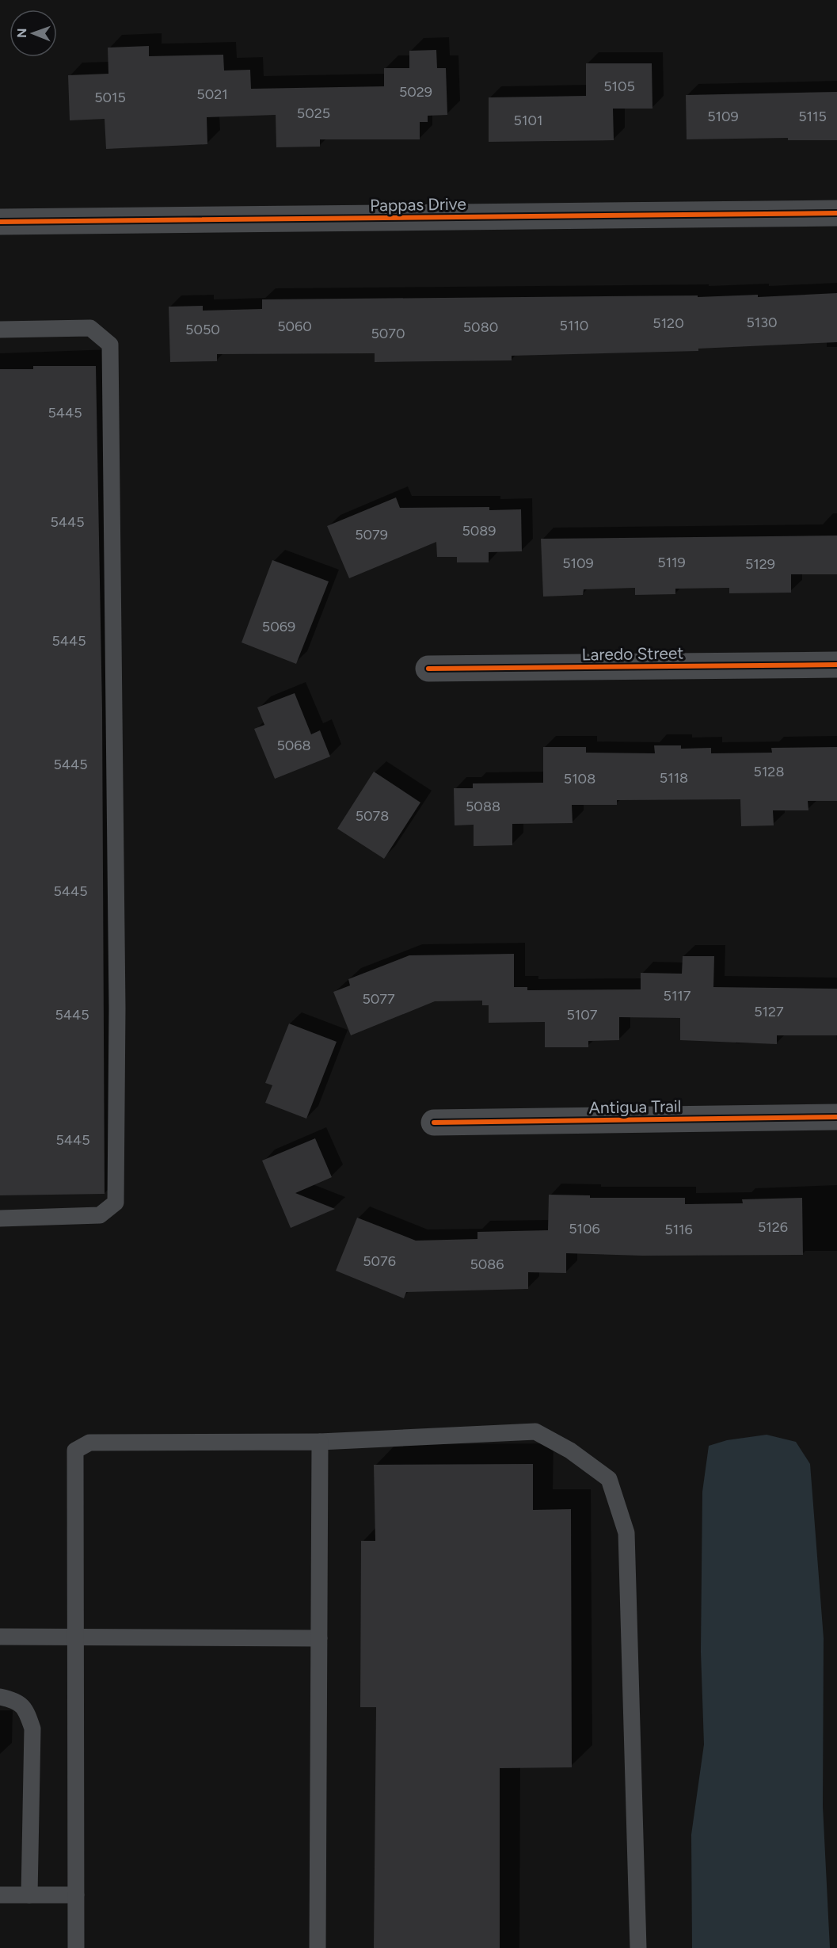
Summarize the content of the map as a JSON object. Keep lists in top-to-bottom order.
{
  "streets": {
    "street": ["Pappas Drive", "Laredo Street", "Antigua Trail"]
  },
  "house_numbers": [
    "5105",
    "5029",
    "5021",
    "5015",
    "5025",
    "5109",
    "5115",
    "5101",
    "5130",
    "5120",
    "5110",
    "5060",
    "5080",
    "5050",
    "5070",
    "5445",
    "5445",
    "5089",
    "5079",
    "5119",
    "5109",
    "5129",
    "5069",
    "5445",
    "5068",
    "5445",
    "5128",
    "5118",
    "5108",
    "5088",
    "5078",
    "5445",
    "5117",
    "5077",
    "5127",
    "5445",
    "5107",
    "5445",
    "5126",
    "5106",
    "5116",
    "5076",
    "5086"
  ],
  "north": "left"
}
